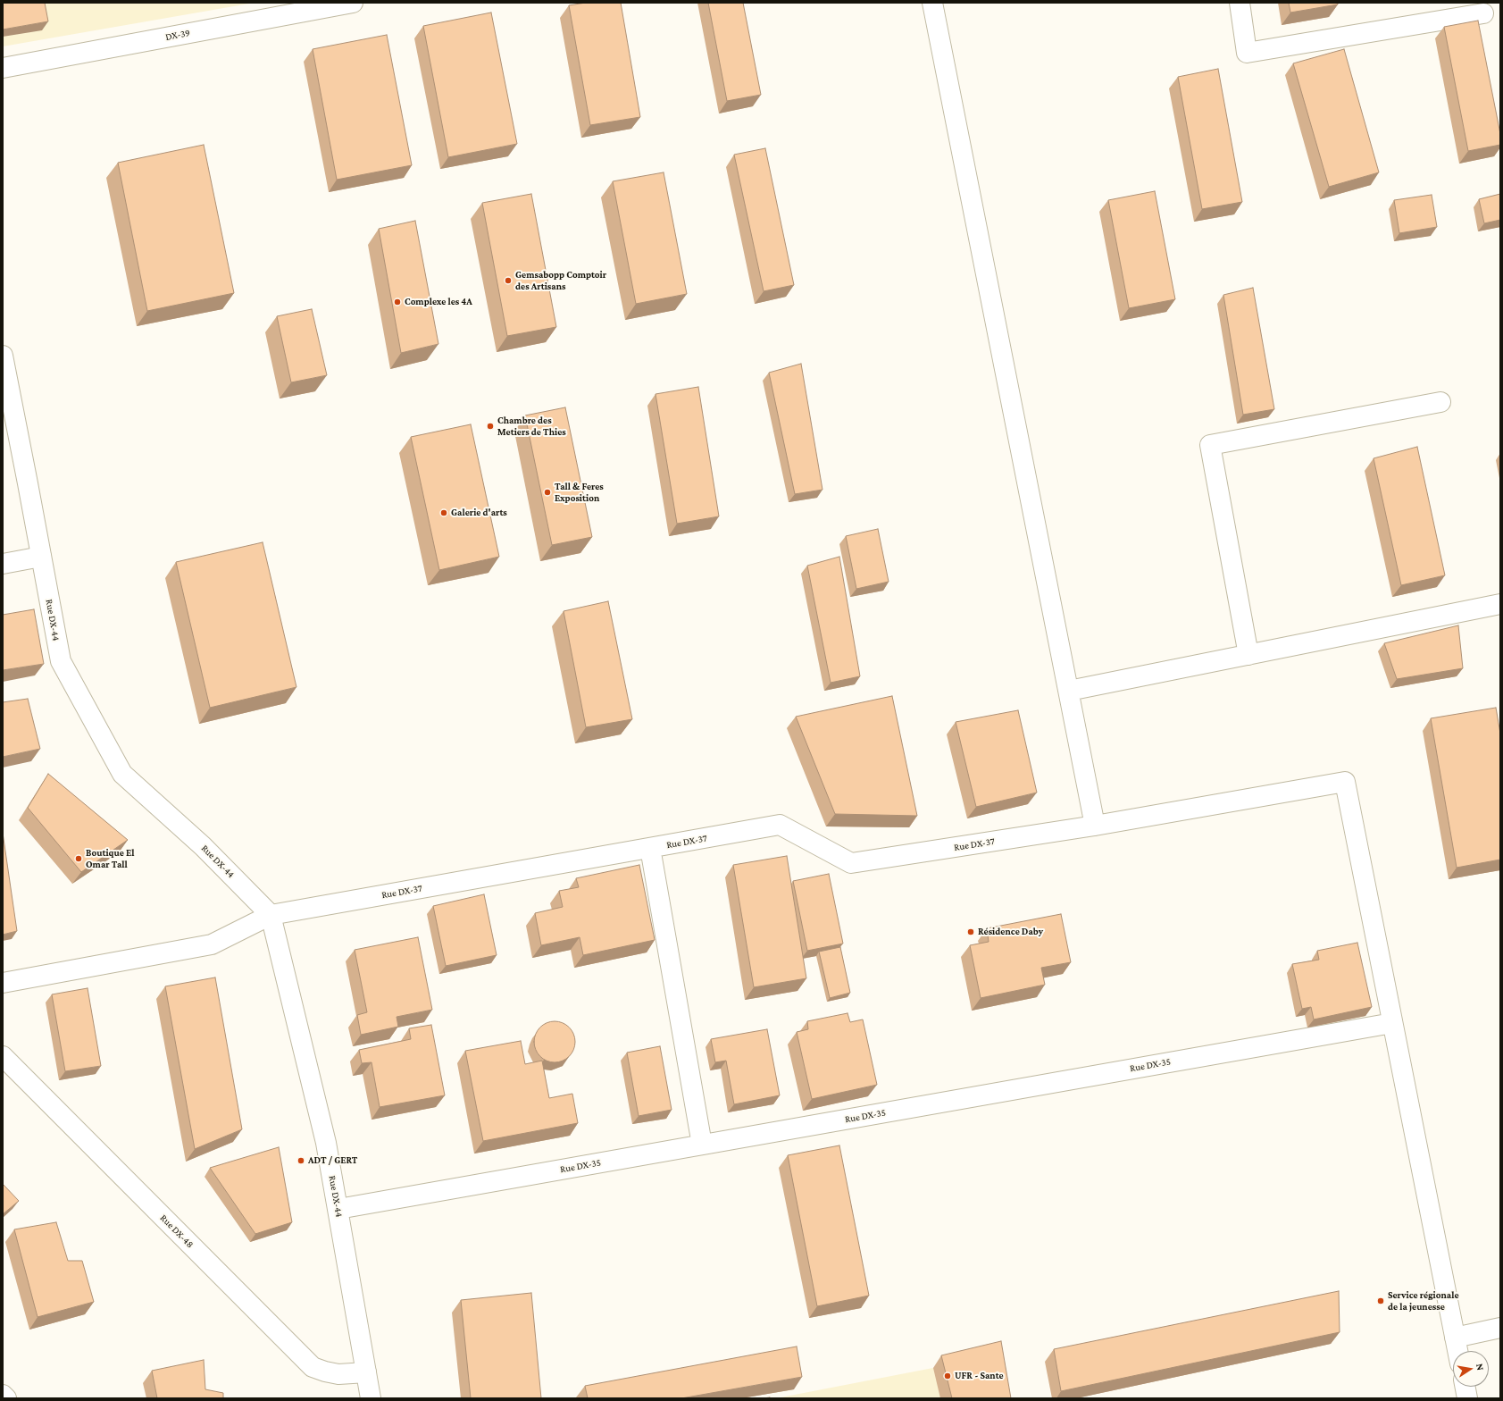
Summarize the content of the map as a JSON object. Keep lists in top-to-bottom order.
{
  "streets": {
    "street": [
      "DX-39",
      "Rue DX-44",
      "Rue DX-37",
      "Rue DX-35",
      "Rue DX-48"
    ]
  },
  "crossings": [
    ["Rue DX-44", "Rue DX-37"],
    ["Rue DX-44", "Rue DX-35"],
    ["Rue DX-44", "Rue DX-48"],
    ["Rue DX-37", "Rue DX-35"]
  ],
  "places": [
    "Gemsabopp Comptoir des Artisans",
    "Complexe les 4A",
    "Chambre des Metiers de Thies",
    "Tall & Feres Exposition",
    "Galerie d'arts",
    "Boutique El Omar Tall",
    "Résidence Daby",
    "ADT / GERT",
    "Service régionale de la jeunesse",
    "UFR - Sante"
  ],
  "north": "right"
}
